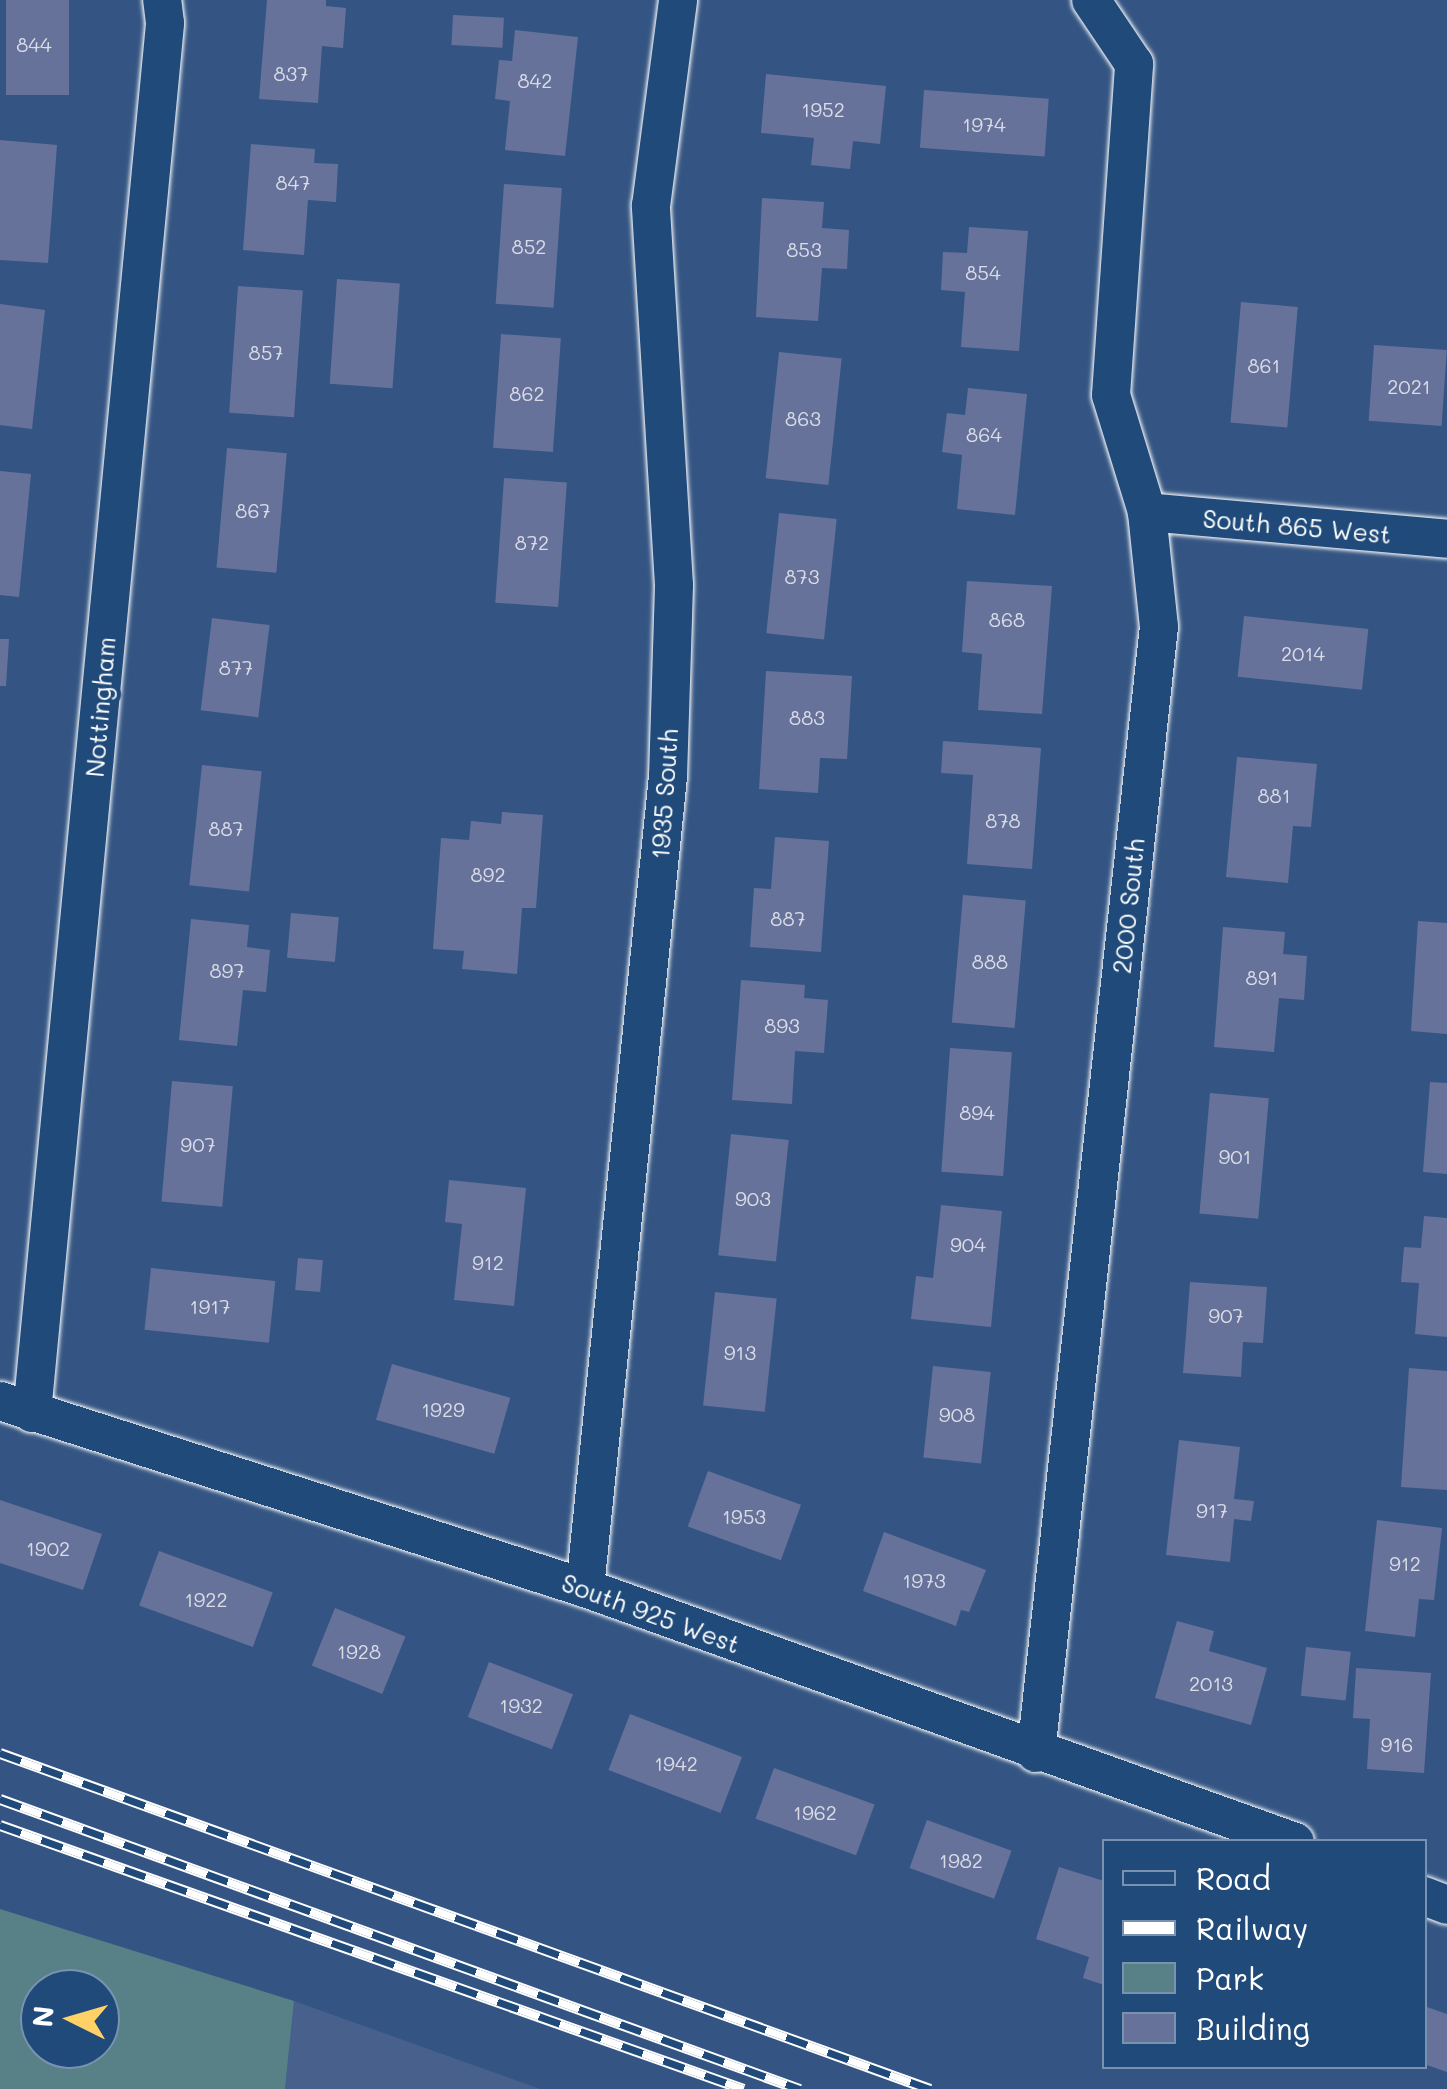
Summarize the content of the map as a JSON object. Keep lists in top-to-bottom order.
{
  "streets": {
    "street": [
      "South 865 West",
      "Nottingham",
      "1935 South",
      "2000 South",
      "South 925 West"
    ]
  },
  "crossings": [
    ["South 865 West", "2000 South"],
    ["Nottingham", "South 925 West"],
    ["1935 South", "South 925 West"],
    ["2000 South", "South 925 West"]
  ],
  "house_numbers": [
    "844",
    "837",
    "842",
    "1952",
    "1974",
    "847",
    "852",
    "853",
    "854",
    "857",
    "861",
    "2021",
    "862",
    "863",
    "864",
    "867",
    "872",
    "873",
    "868",
    "2014",
    "877",
    "883",
    "881",
    "878",
    "887",
    "892",
    "887",
    "888",
    "897",
    "891",
    "893",
    "894",
    "907",
    "901",
    "903",
    "904",
    "912",
    "1917",
    "907",
    "913",
    "1929",
    "908",
    "917",
    "1953",
    "1902",
    "912",
    "1973",
    "1922",
    "1928",
    "2013",
    "1932",
    "916",
    "1942",
    "1962",
    "1982"
  ],
  "legend": [
    "Road",
    "Railway",
    "Park",
    "Building"
  ],
  "north": "left"
}
